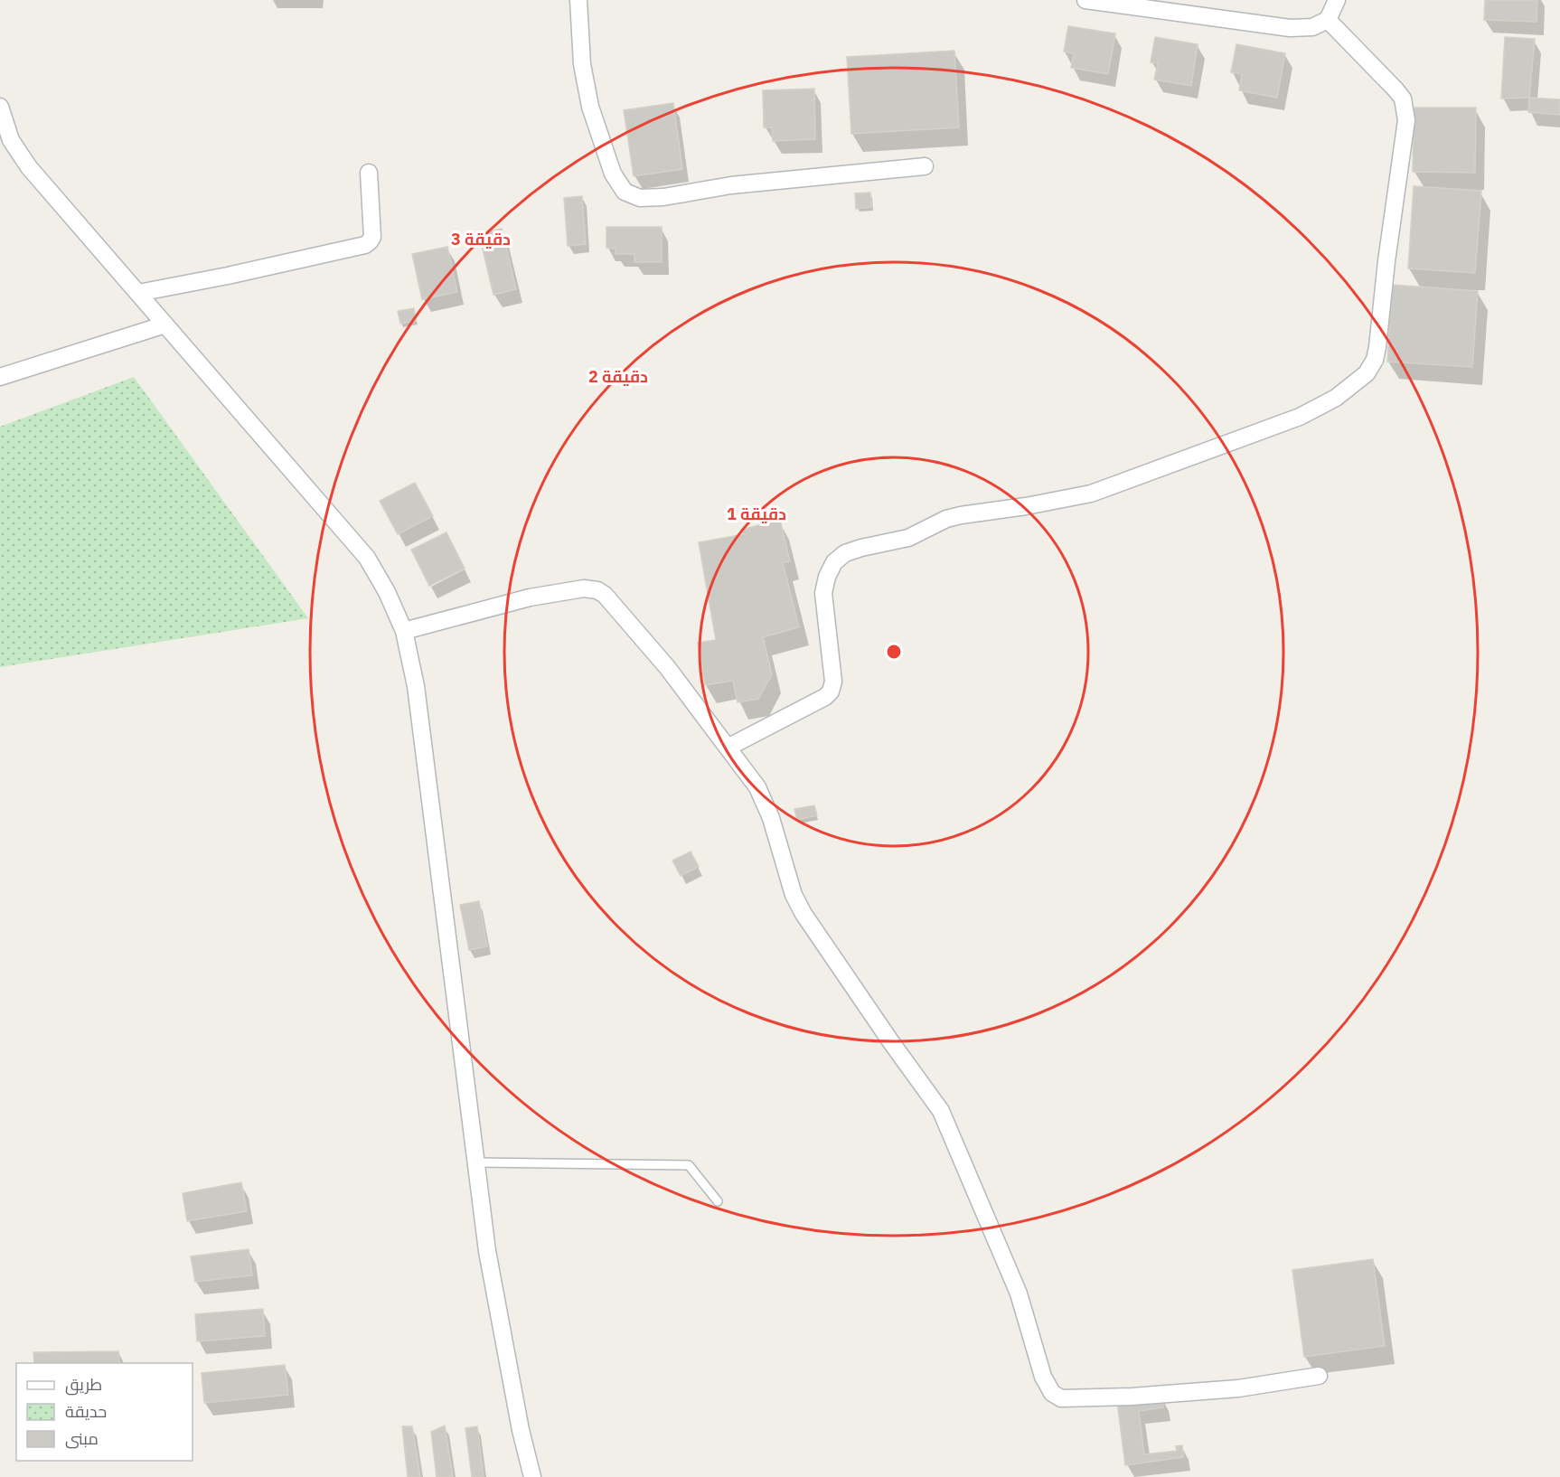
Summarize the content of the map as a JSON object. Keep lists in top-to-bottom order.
{
  "legend": ["طريق", "حديقة", "مبنى"],
  "rings": ["3 دقيقة", "2 دقيقة", "1 دقيقة"]
}
